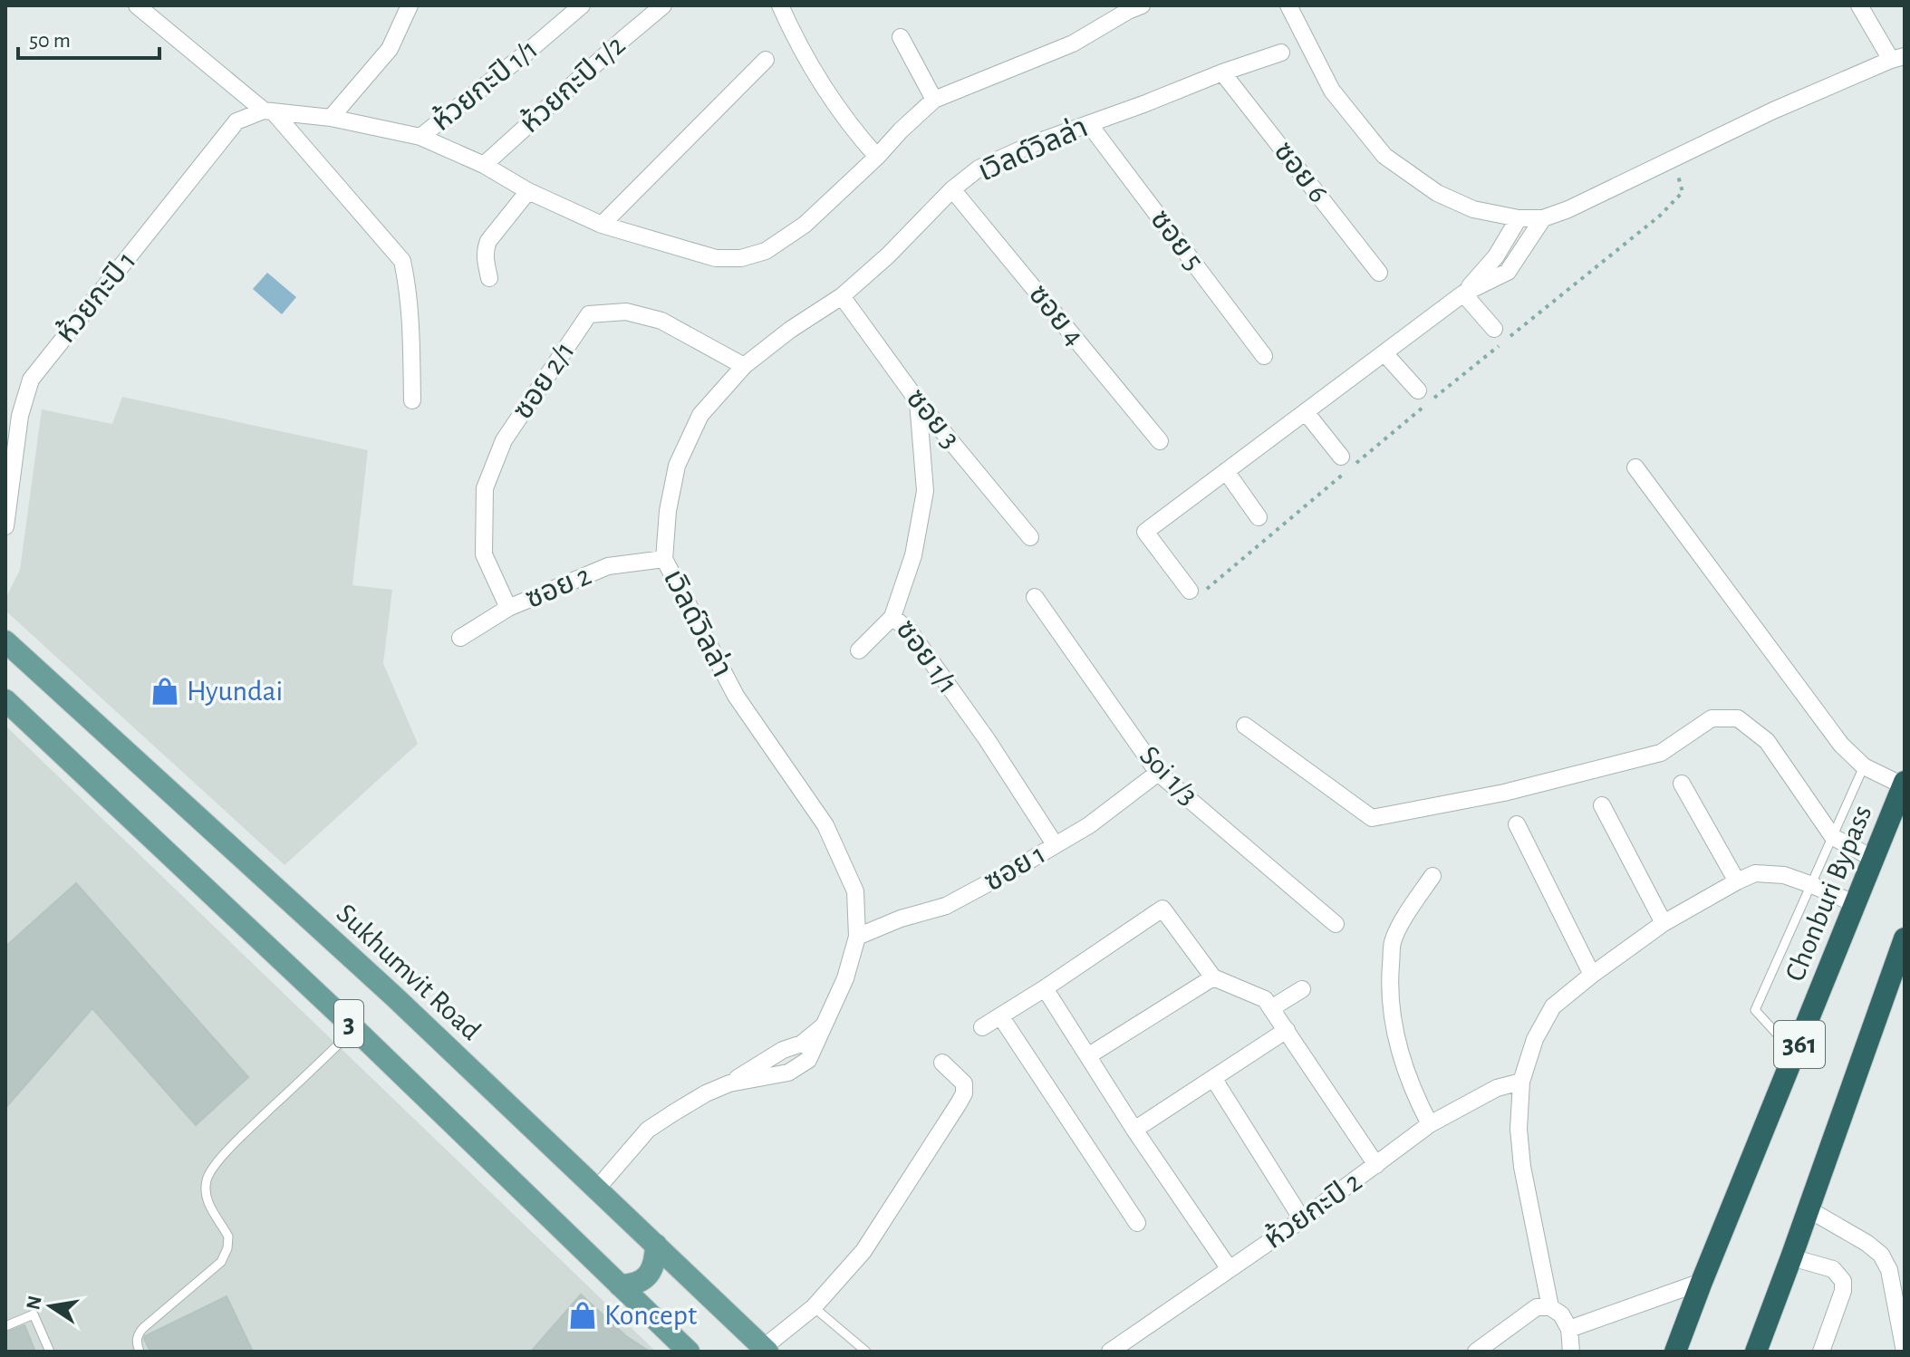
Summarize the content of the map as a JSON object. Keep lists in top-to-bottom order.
{
  "streets": {
    "highway": ["Chonburi Bypass", "361"],
    "main road": ["Sukhumvit Road", "3"],
    "street": [
      "ห้วยกะปิ 1/2",
      "ห้วยกะปิ 1/1",
      "เวิลด์วิลล่า",
      "ซอย 6",
      "ซอย 5",
      "ห้วยกะปิ 1",
      "ซอย 4",
      "ซอย 2/1",
      "ซอย 3",
      "ซอย 2",
      "ซอย 1/1",
      "Soi 1/3",
      "ซอย 1",
      "ห้วยกะปิ 2"
    ]
  },
  "crossings": [
    ["เวิลด์วิลล่า", "ซอย 6"],
    ["เวิลด์วิลล่า", "ซอย 5"],
    ["เวิลด์วิลล่า", "ซอย 4"],
    ["เวิลด์วิลล่า", "ซอย 2/1"],
    ["เวิลด์วิลล่า", "ซอย 3"],
    ["เวิลด์วิลล่า", "ซอย 2"],
    ["เวิลด์วิลล่า", "ซอย 1"],
    ["เวิลด์วิลล่า", "Sukhumvit Road"],
    ["ซอย 2/1", "ซอย 2"],
    ["ซอย 3", "ซอย 1/1"],
    ["ซอย 1/1", "ซอย 1"],
    ["Soi 1/3", "ซอย 1"],
    ["Chonburi Bypass", "361"]
  ],
  "places": {
    "shop": ["Hyundai", "Koncept"]
  },
  "scale_bar": "50 m",
  "north": "left"
}
